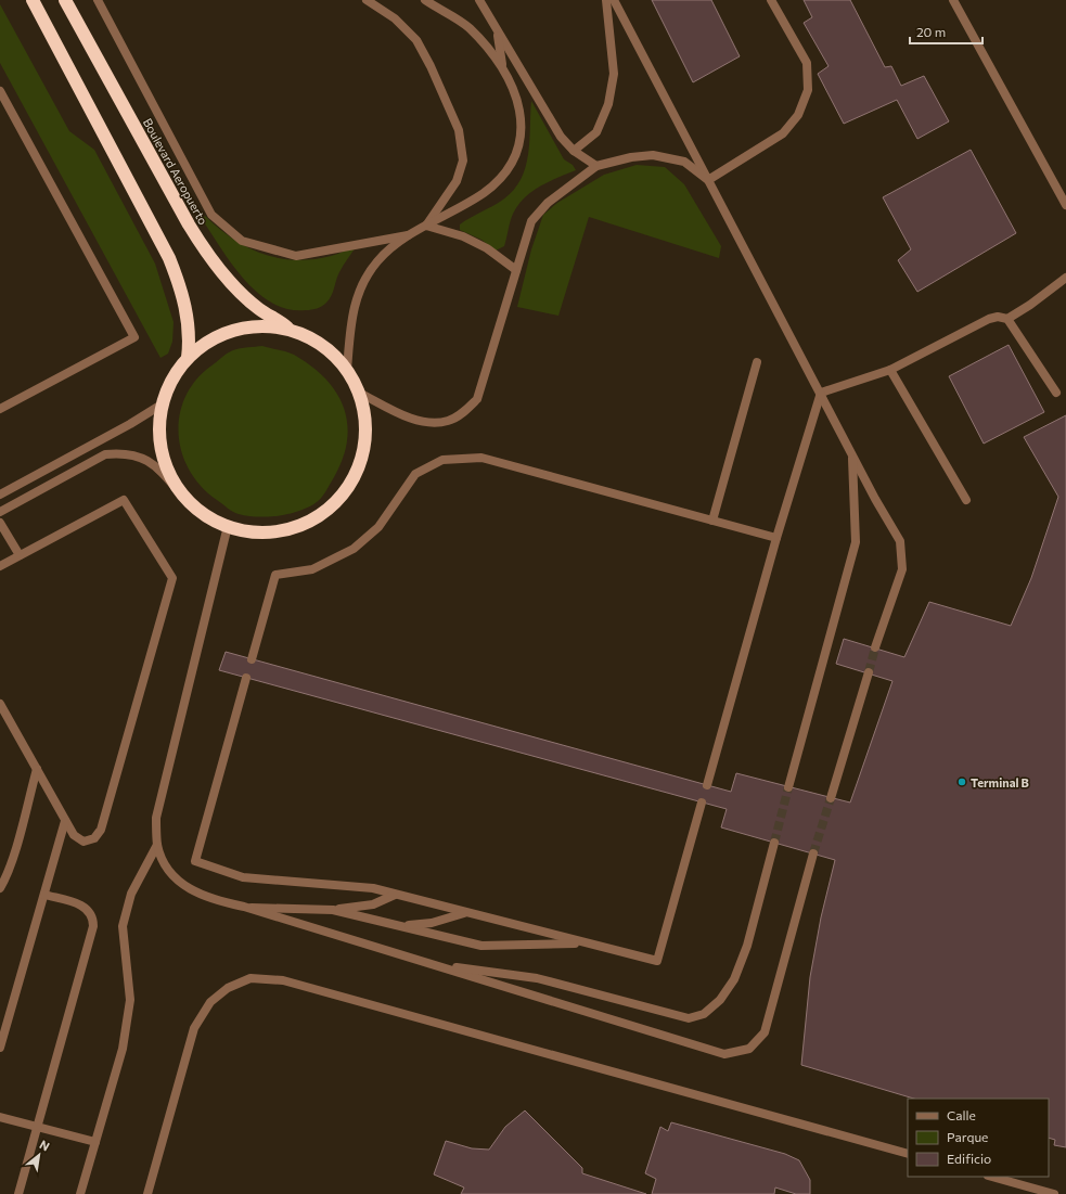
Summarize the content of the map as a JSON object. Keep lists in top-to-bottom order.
{
  "streets": {
    "highway": ["Boulevard Aeropuerto"]
  },
  "places": ["Terminal B"],
  "legend": ["Calle", "Parque", "Edificio"],
  "scale_bar": "20 m",
  "north": "top right"
}
